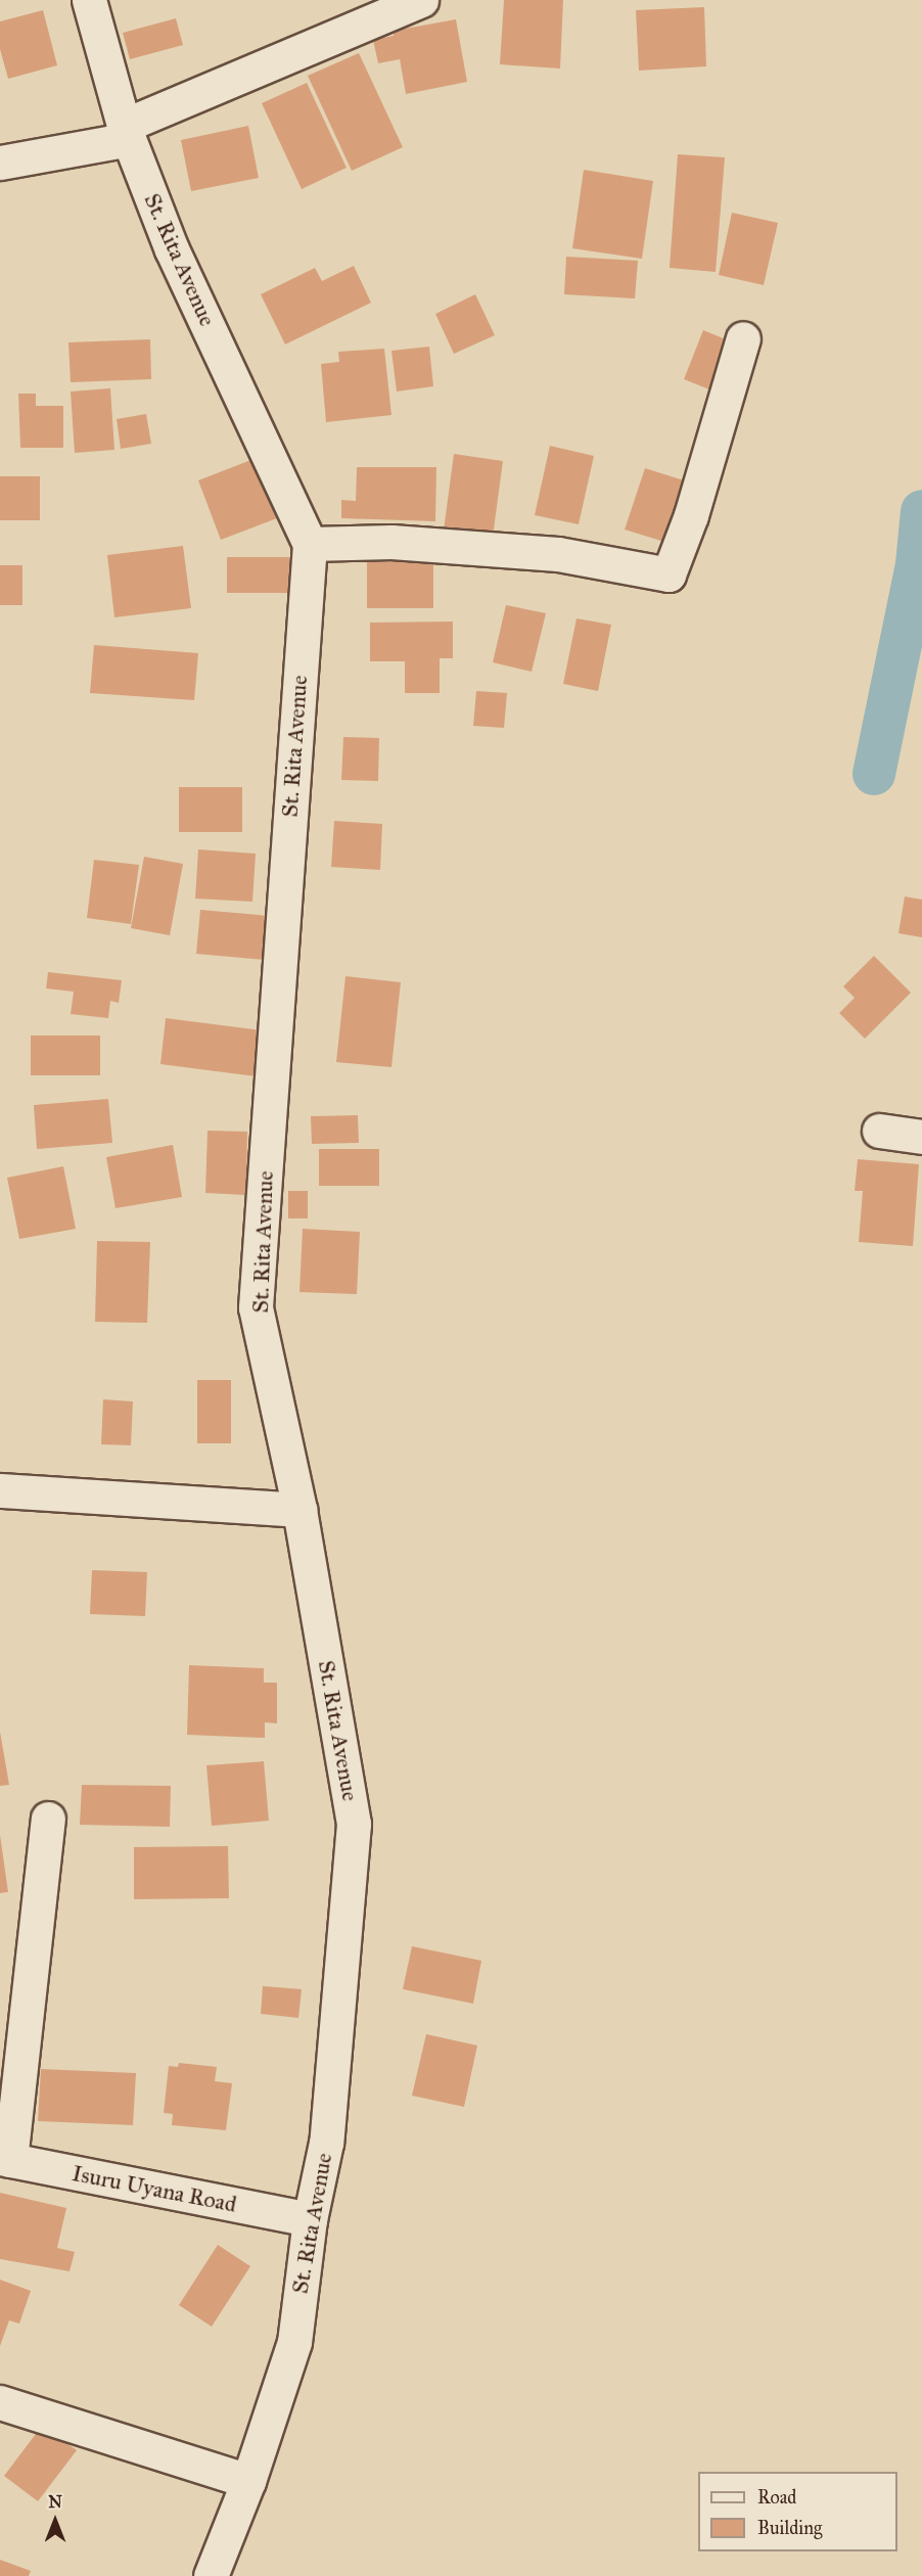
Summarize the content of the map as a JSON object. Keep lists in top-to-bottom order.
{
  "streets": {
    "street": ["St. Rita Avenue", "Isuru Uyana Road"]
  },
  "crossings": [
    ["St. Rita Avenue", "Isuru Uyana Road"]
  ],
  "legend": ["Road", "Building"],
  "north": "top"
}
